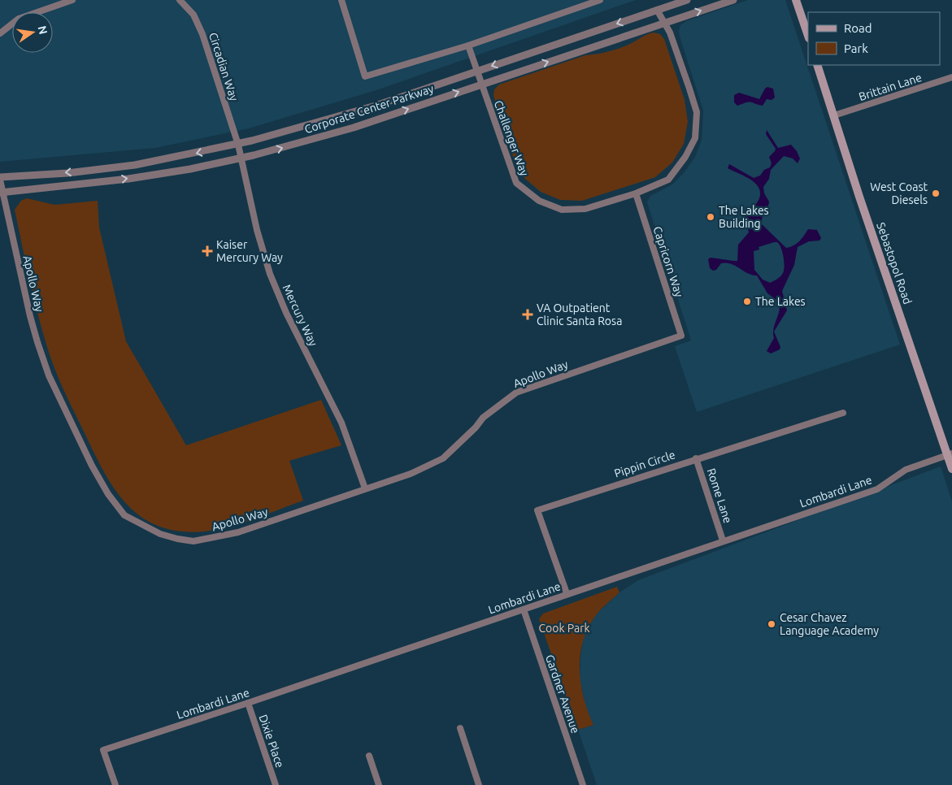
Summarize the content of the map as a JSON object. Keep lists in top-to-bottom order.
{
  "streets": {
    "main road": ["Sebastopol Road"],
    "street": [
      "Circadian Way",
      "Brittain Lane",
      "Corporate Center Parkway",
      "Challenger Way",
      "Capricorn Way",
      "Apollo Way",
      "Mercury Way",
      "Pippin Circle",
      "Lombardi Lane",
      "Rome Lane",
      "Gardner Avenue",
      "Dixie Place"
    ]
  },
  "crossings": [
    ["Circadian Way", "Corporate Center Parkway"],
    ["Circadian Way", "Mercury Way"],
    ["Brittain Lane", "Sebastopol Road"],
    ["Corporate Center Parkway", "Challenger Way"],
    ["Corporate Center Parkway", "Apollo Way"],
    ["Corporate Center Parkway", "Mercury Way"],
    ["Challenger Way", "Capricorn Way"],
    ["Capricorn Way", "Apollo Way"],
    ["Sebastopol Road", "Lombardi Lane"],
    ["Apollo Way", "Mercury Way"],
    ["Pippin Circle", "Lombardi Lane"],
    ["Pippin Circle", "Rome Lane"],
    ["Lombardi Lane", "Rome Lane"],
    ["Lombardi Lane", "Gardner Avenue"],
    ["Lombardi Lane", "Dixie Place"]
  ],
  "parks": ["Cook Park"],
  "places": {
    "other": [
      "West Coast Diesels",
      "The Lakes Building",
      "The Lakes",
      "Cesar Chavez Language Academy"
    ],
    "health": ["Kaiser Mercury Way", "VA Outpatient Clinic Santa Rosa"]
  },
  "legend": ["Road", "Park"],
  "north": "right"
}
